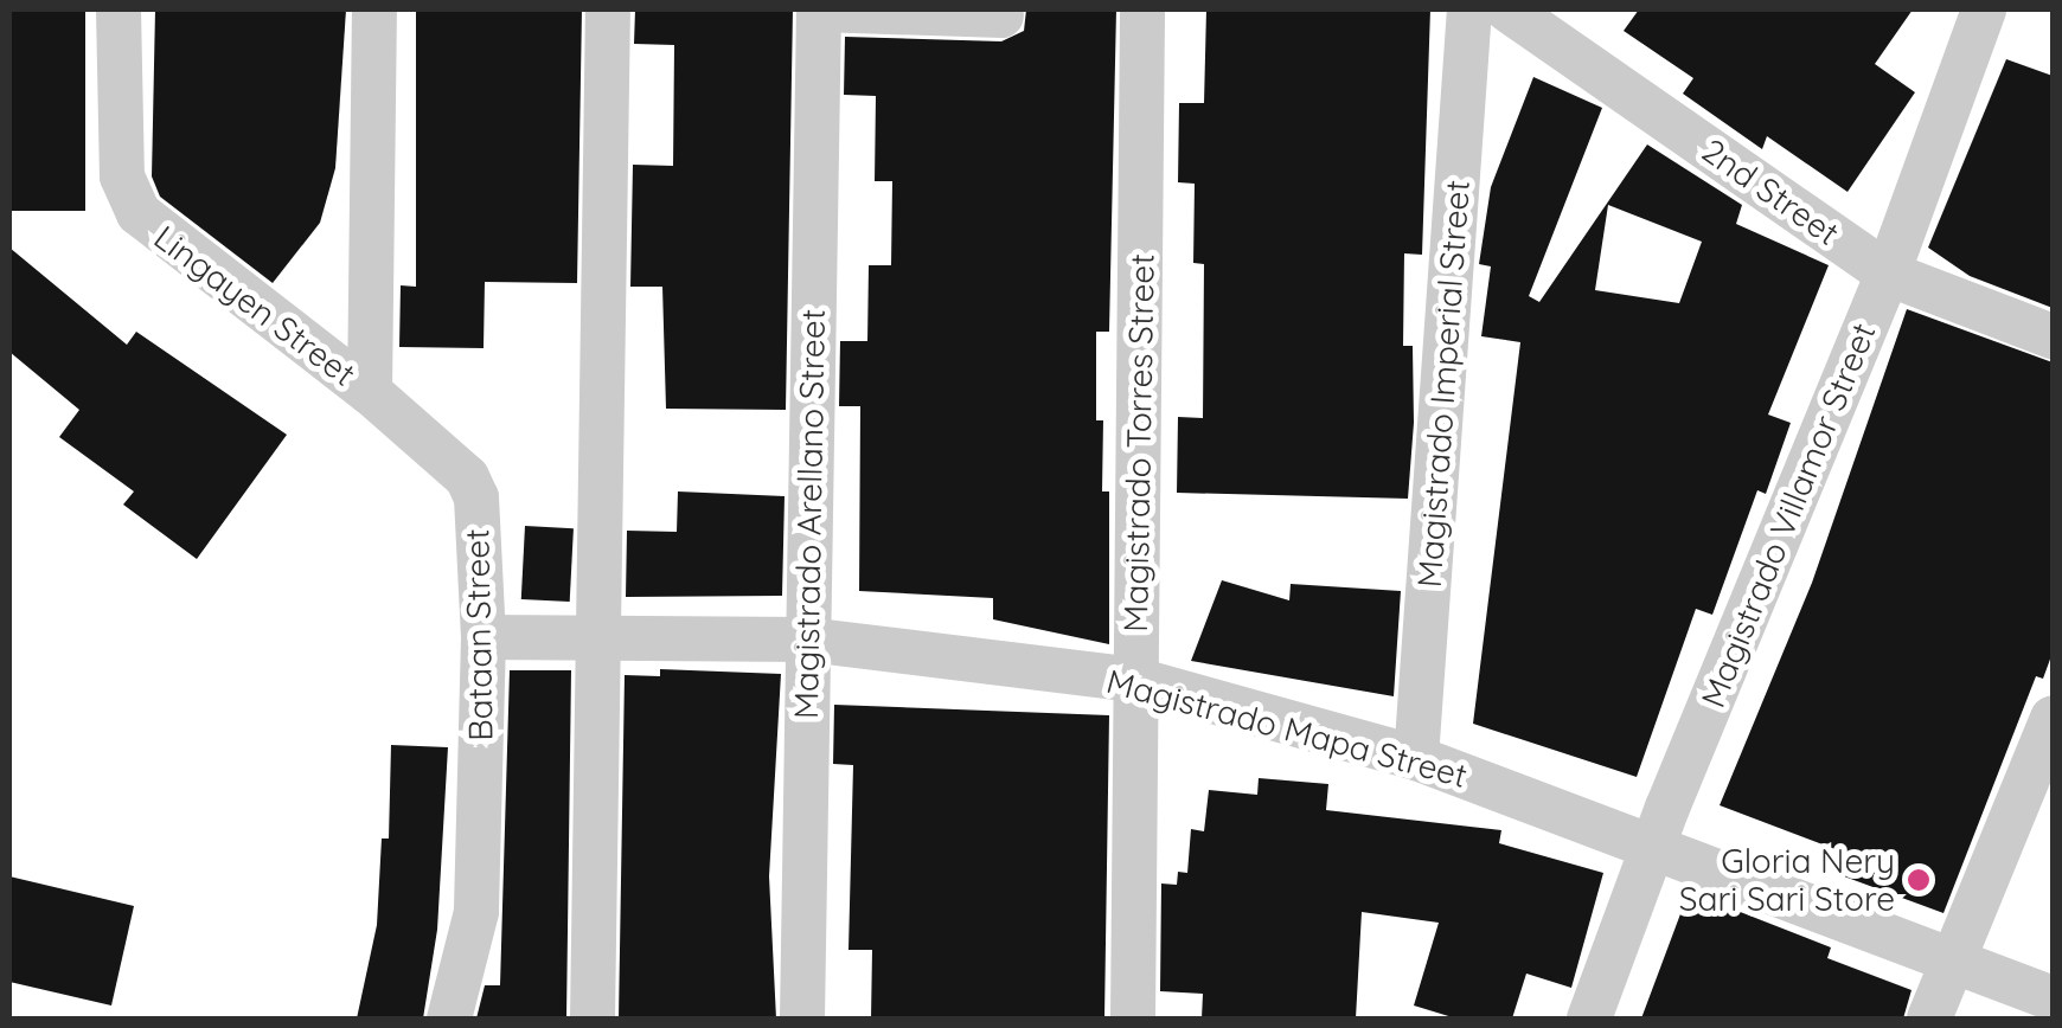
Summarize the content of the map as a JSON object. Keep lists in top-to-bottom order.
{
  "streets": {
    "street": [
      "2nd Street",
      "Lingayen Street",
      "Magistrado Imperial Street",
      "Magistrado Torres Street",
      "Magistrado Arellano Street",
      "Magistrado Villamor Street",
      "Bataan Street",
      "Magistrado Mapa Street"
    ]
  },
  "crossings": [
    ["2nd Street", "Magistrado Villamor Street"],
    ["Lingayen Street", "Bataan Street"],
    ["Magistrado Imperial Street", "Magistrado Mapa Street"],
    ["Magistrado Torres Street", "Magistrado Mapa Street"],
    ["Magistrado Arellano Street", "Magistrado Mapa Street"],
    ["Magistrado Villamor Street", "Magistrado Mapa Street"],
    ["Bataan Street", "Magistrado Mapa Street"]
  ],
  "places": ["Gloria Nery Sari Sari Store"]
}
